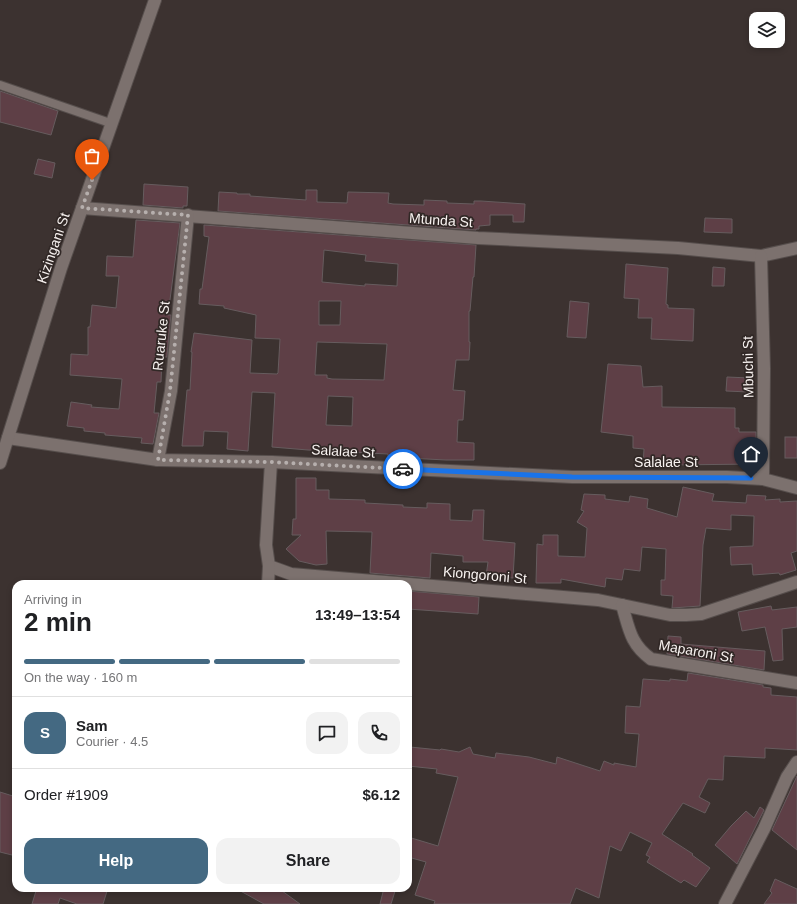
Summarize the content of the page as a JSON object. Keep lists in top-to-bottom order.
{
  "streets": {
    "street": [
      "Mtunda St",
      "Kizingani St",
      "Ruaruke St",
      "Mbuchi St",
      "Salalae St",
      "Kiongoroni St",
      "Maparoni St"
    ]
  },
  "crossings": [
    ["Mtunda St", "Kizingani St"],
    ["Mtunda St", "Ruaruke St"],
    ["Mtunda St", "Mbuchi St"],
    ["Kizingani St", "Salalae St"],
    ["Ruaruke St", "Salalae St"],
    ["Mbuchi St", "Salalae St"],
    ["Kiongoroni St", "Maparoni St"]
  ],
  "page": {
    "heading": ["2 min", "Arriving in", "13:49–13:54"],
    "panel": [
      "Sam",
      "Courier · 4.5",
      "Order #1909",
      "$6.12"
    ],
    "bar": "On the way · 160 m",
    "round": "S",
    "buttons": ["Help", "Share"]
  }
}
